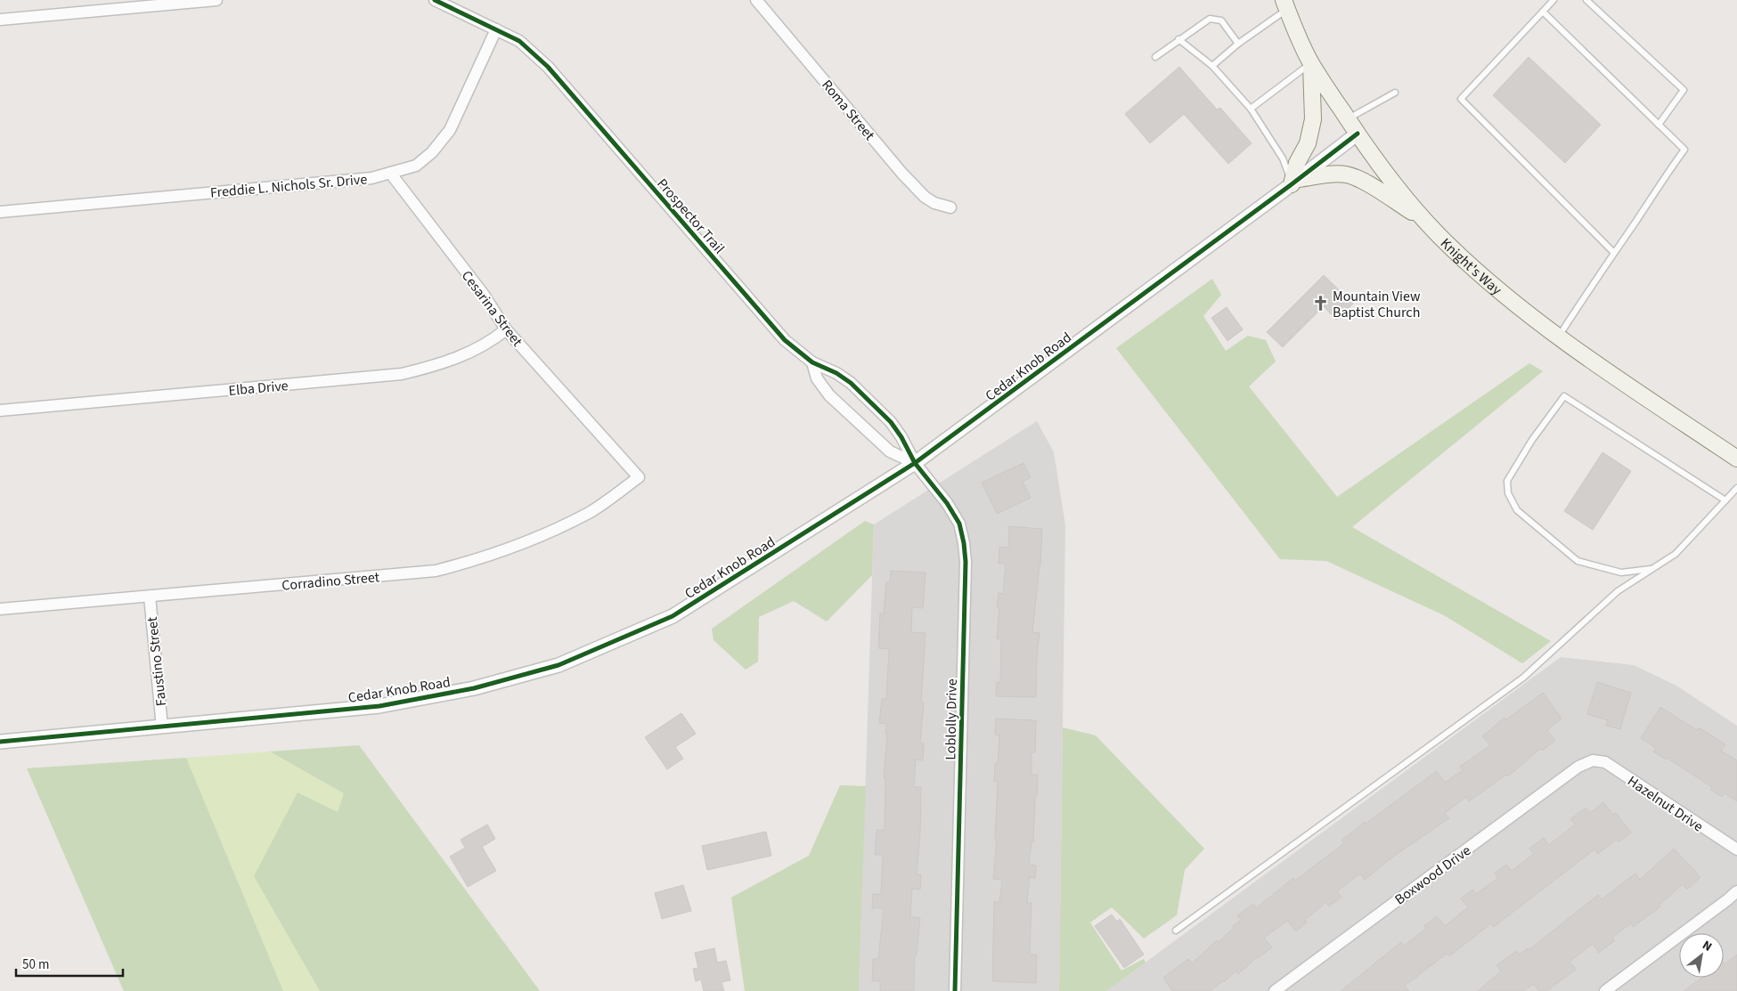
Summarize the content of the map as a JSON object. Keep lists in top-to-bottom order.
{
  "streets": {
    "main road": ["Knight's Way"],
    "street": [
      "Roma Street",
      "Freddie L. Nichols Sr. Drive",
      "Prospector Trail",
      "Cesarina Street",
      "Cedar Knob Road",
      "Elba Drive",
      "Corradino Street",
      "Faustino Street",
      "Loblolly Drive",
      "Hazelnut Drive",
      "Boxwood Drive"
    ]
  },
  "crossings": [
    ["Freddie L. Nichols Sr. Drive", "Prospector Trail"],
    ["Freddie L. Nichols Sr. Drive", "Cesarina Street"],
    ["Prospector Trail", "Cedar Knob Road"],
    ["Prospector Trail", "Loblolly Drive"],
    ["Knight's Way", "Cedar Knob Road"],
    ["Cesarina Street", "Elba Drive"],
    ["Cesarina Street", "Corradino Street"],
    ["Cedar Knob Road", "Faustino Street"],
    ["Cedar Knob Road", "Loblolly Drive"],
    ["Corradino Street", "Faustino Street"],
    ["Hazelnut Drive", "Boxwood Drive"]
  ],
  "places": {
    "church": ["Mountain View Baptist Church"]
  },
  "scale_bar": "50 m",
  "north": "top right"
}
